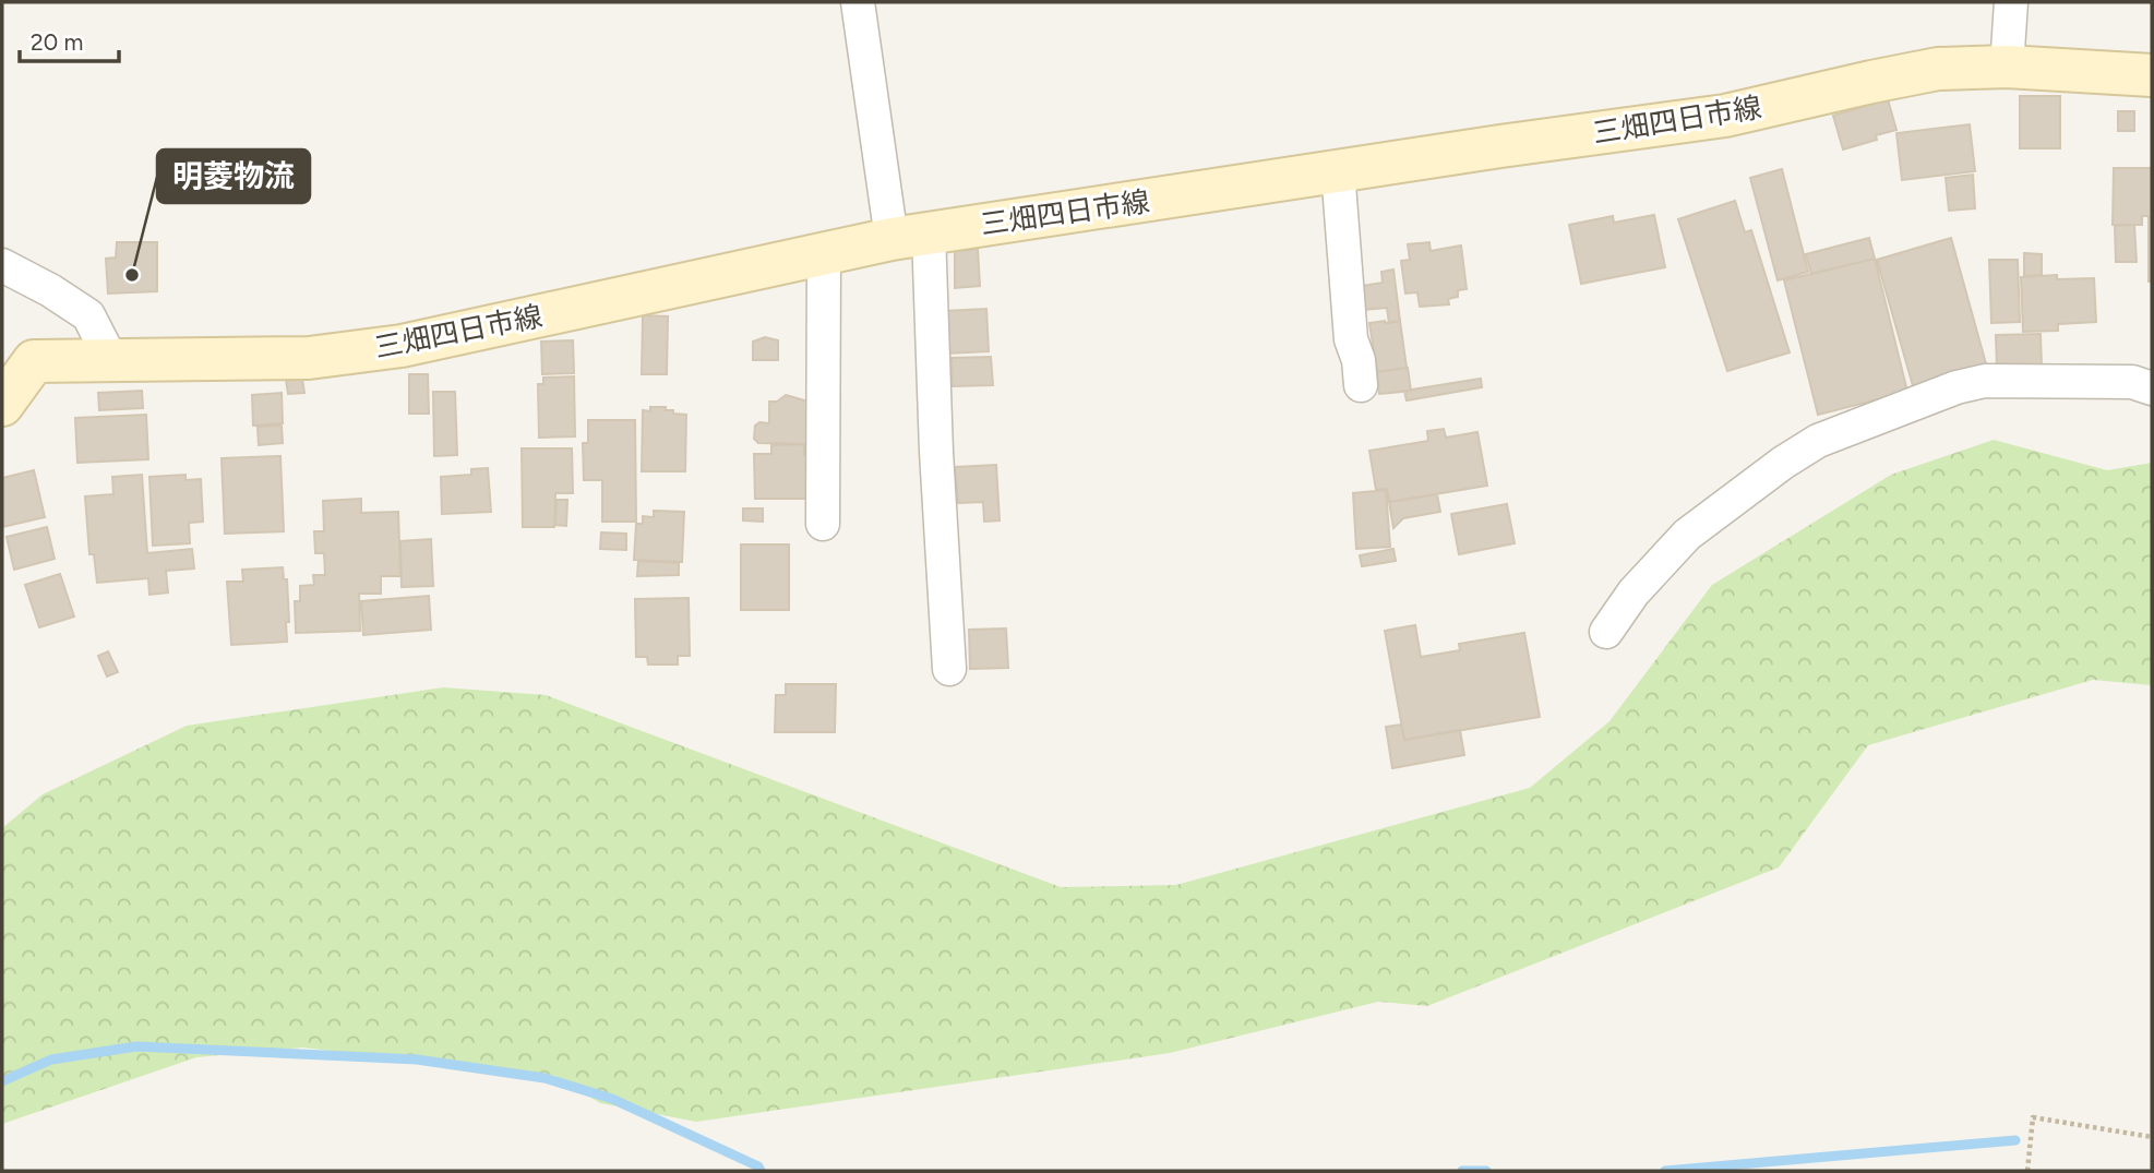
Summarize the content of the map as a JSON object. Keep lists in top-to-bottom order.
{
  "streets": {
    "main road": ["三畑四日市線"]
  },
  "places": ["明菱物流"],
  "scale_bar": "20 m"
}
